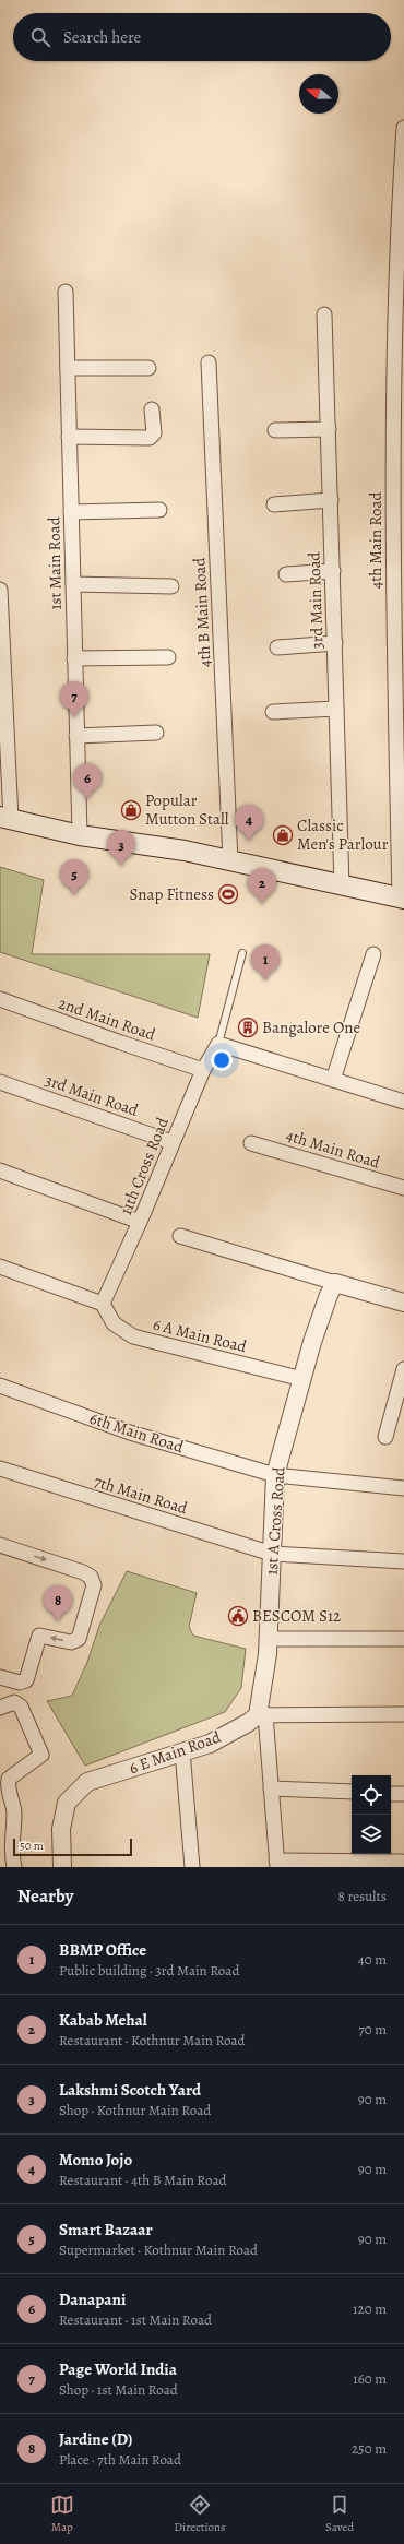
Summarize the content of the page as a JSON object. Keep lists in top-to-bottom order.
{
  "streets": {
    "street": [
      "4th Main Road",
      "1st Main Road",
      "3rd Main Road",
      "4th B Main Road",
      "2nd Main Road",
      "11th Cross Road",
      "6 A Main Road",
      "6th Main Road",
      "7th Main Road",
      "1st A Cross Road",
      "6 E Main Road"
    ]
  },
  "crossings": [
    ["3rd Main Road", "11th Cross Road"],
    ["2nd Main Road", "11th Cross Road"],
    ["11th Cross Road", "6 A Main Road"],
    ["6 A Main Road", "1st A Cross Road"],
    ["6th Main Road", "1st A Cross Road"],
    ["7th Main Road", "1st A Cross Road"],
    ["1st A Cross Road", "6 E Main Road"]
  ],
  "places": {
    "shop": ["Popular Mutton Stall", "Classic Men's Parlour"],
    "sports": ["Snap Fitness"],
    "building": ["Bangalore One"],
    "public building": ["BESCOM S12"]
  },
  "scale_bar": "50 m",
  "north": "left",
  "page": {
    "search": "Search here",
    "pins": [
      "7",
      "6",
      "4",
      "3",
      "5",
      "2",
      "1",
      "8"
    ],
    "scale": "50 m",
    "heading": ["Nearby", "8 results"],
    "list": [
      {
        "mark": "1",
        "name": "BBMP Office",
        "note": "Public building · 3rd Main Road",
        "value": "40 m"
      },
      {
        "mark": "2",
        "name": "Kabab Mehal",
        "note": "Restaurant · Kothnur Main Road",
        "value": "70 m"
      },
      {
        "mark": "3",
        "name": "Lakshmi Scotch Yard",
        "note": "Shop · Kothnur Main Road",
        "value": "90 m"
      },
      {
        "mark": "4",
        "name": "Momo Jojo",
        "note": "Restaurant · 4th B Main Road",
        "value": "90 m"
      },
      {
        "mark": "5",
        "name": "Smart Bazaar",
        "note": "Supermarket · Kothnur Main Road",
        "value": "90 m"
      },
      {
        "mark": "6",
        "name": "Danapani",
        "note": "Restaurant · 1st Main Road",
        "value": "120 m"
      },
      {
        "mark": "7",
        "name": "Page World India",
        "note": "Shop · 1st Main Road",
        "value": "160 m"
      },
      {
        "mark": "8",
        "name": "Jardine (D)",
        "note": "Place · 7th Main Road",
        "value": "250 m"
      }
    ],
    "nav": ["Map", "Directions", "Saved"]
  }
}
